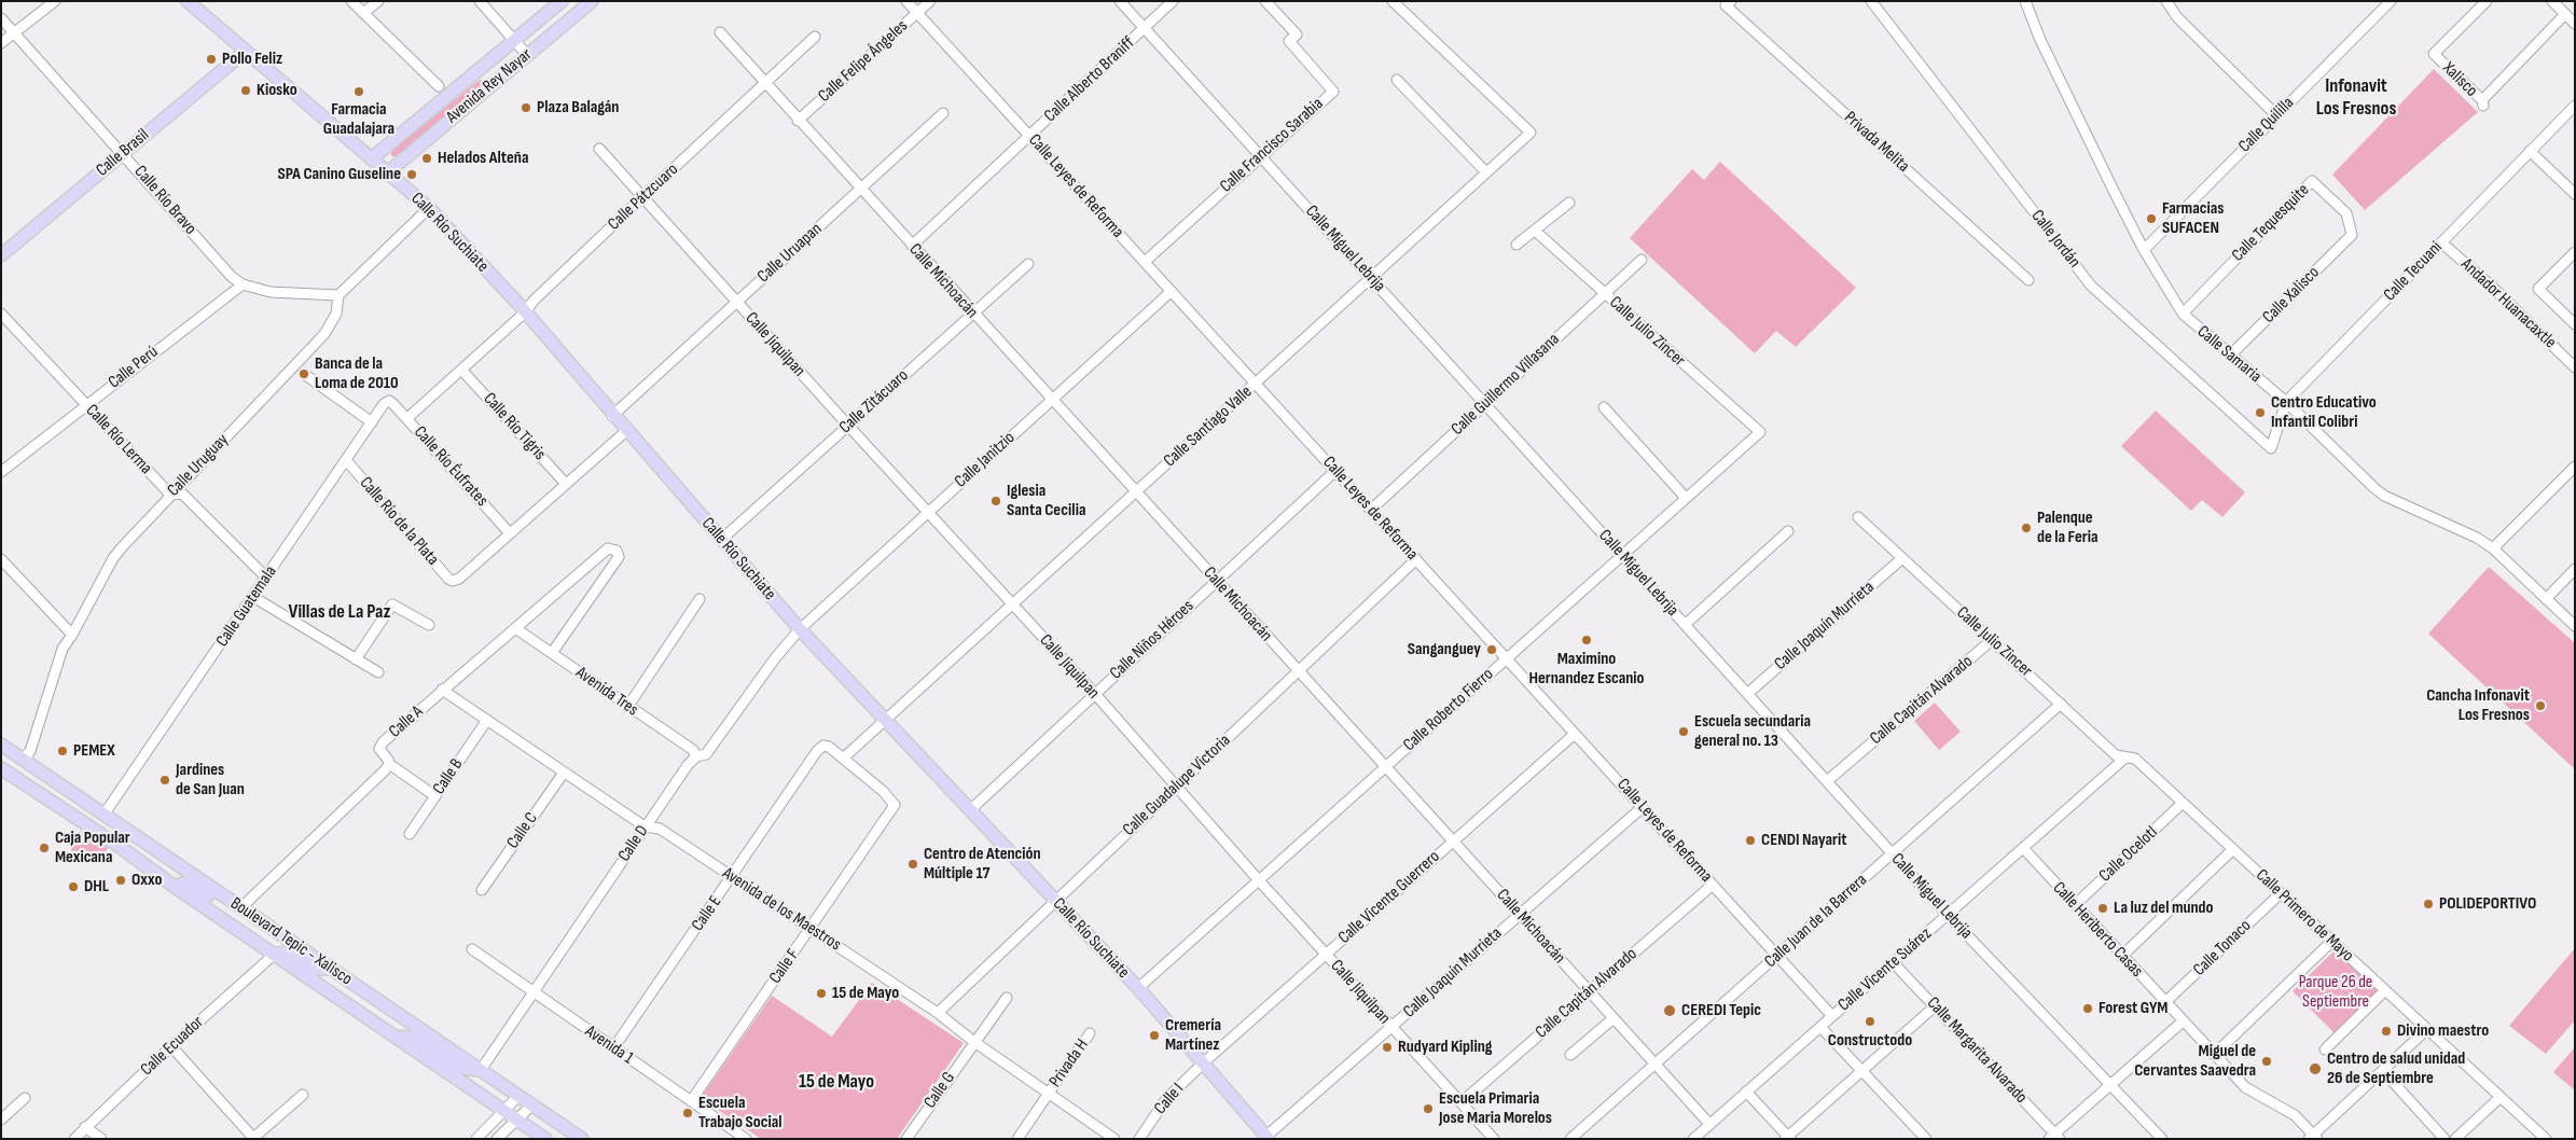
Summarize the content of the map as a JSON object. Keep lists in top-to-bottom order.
{
  "streets": {
    "main road": [
      "Avenida Rey Nayar",
      "Calle Brasil",
      "Calle Río Suchiate",
      "Boulevard Tepic - Xalisco"
    ],
    "street": [
      "Calle Felipe Ángeles",
      "Calle Alberto Braniff",
      "Xalisco",
      "Calle Quililla",
      "Privada Melita",
      "Calle Francisco Sarabia",
      "Calle Leyes de Reforma",
      "Calle Pátzcuaro",
      "Calle Río Bravo",
      "Calle Tequesquite",
      "Calle Jordán",
      "Calle Miguel Lebrija",
      "Calle Uruapan",
      "Calle Tecuani",
      "Calle Michoacán",
      "Calle Xalisco",
      "Andador Huanacaxtle",
      "Calle Julio Zincer",
      "Calle Jiquilpan",
      "Calle Samaria",
      "Calle Perú",
      "Calle Guillermo Villasana",
      "Calle Zitácuaro",
      "Calle Río Tigris",
      "Calle Santiago Valle",
      "Calle Río Lerma",
      "Calle Janitzio",
      "Calle Uruguay",
      "Calle Río Éufrates",
      "Calle Río de la Plata",
      "Calle Guatemala",
      "Calle Joaquín Murrieta",
      "Calle Niños Héroes",
      "Avenida Tres",
      "Calle Capitán Alvarado",
      "Calle Roberto Fierro",
      "Calle A",
      "Calle B",
      "Calle Guadalupe Victoria",
      "Calle C",
      "Calle D",
      "Calle Ocelotl",
      "Calle Vicente Guerrero",
      "Avenida de los Maestros",
      "Calle E",
      "Calle Primero de Mayo",
      "Calle Juan de la Barrera",
      "Calle Heriberto Casas",
      "Calle Tonaco",
      "Calle F",
      "Calle Vicente Suárez",
      "Avenida 1",
      "Calle Ecuador",
      "Calle Margarita Alvarado",
      "Privada H",
      "Calle G",
      "Calle I"
    ]
  },
  "crossings": [
    ["Calle Felipe Ángeles", "Calle Leyes de Reforma"],
    ["Calle Felipe Ángeles", "Calle Michoacán"],
    ["Calle Alberto Braniff", "Calle Leyes de Reforma"],
    ["Calle Alberto Braniff", "Calle Miguel Lebrija"],
    ["Calle Alberto Braniff", "Calle Michoacán"],
    ["Avenida Rey Nayar", "Calle Río Suchiate"],
    ["Calle Quililla", "Calle Samaria"],
    ["Calle Francisco Sarabia", "Calle Leyes de Reforma"],
    ["Calle Francisco Sarabia", "Calle Miguel Lebrija"],
    ["Calle Brasil", "Calle Río Bravo"],
    ["Calle Brasil", "Calle Río Suchiate"],
    ["Calle Leyes de Reforma", "Calle Guillermo Villasana"],
    ["Calle Leyes de Reforma", "Calle Santiago Valle"],
    ["Calle Leyes de Reforma", "Calle Janitzio"],
    ["Calle Leyes de Reforma", "Calle Joaquín Murrieta"],
    ["Calle Leyes de Reforma", "Calle Niños Héroes"],
    ["Calle Leyes de Reforma", "Calle Capitán Alvarado"],
    ["Calle Leyes de Reforma", "Calle Roberto Fierro"],
    ["Calle Leyes de Reforma", "Calle Guadalupe Victoria"],
    ["Calle Leyes de Reforma", "Calle Vicente Guerrero"],
    ["Calle Leyes de Reforma", "Calle Juan de la Barrera"],
    ["Calle Leyes de Reforma", "Calle Vicente Suárez"],
    ["Calle Pátzcuaro", "Calle Río Suchiate"],
    ["Calle Pátzcuaro", "Calle Michoacán"],
    ["Calle Pátzcuaro", "Calle Jiquilpan"],
    ["Calle Río Bravo", "Calle Perú"],
    ["Calle Tequesquite", "Calle Xalisco"],
    ["Calle Tequesquite", "Calle Samaria"],
    ["Calle Río Suchiate", "Calle Uruapan"],
    ["Calle Río Suchiate", "Calle Zitácuaro"],
    ["Calle Río Suchiate", "Calle Santiago Valle"],
    ["Calle Río Suchiate", "Calle Janitzio"],
    ["Calle Río Suchiate", "Calle Joaquín Murrieta"],
    ["Calle Río Suchiate", "Calle Niños Héroes"],
    ["Calle Río Suchiate", "Calle Roberto Fierro"],
    ["Calle Río Suchiate", "Calle Guadalupe Victoria"],
    ["Calle Río Suchiate", "Calle D"],
    ["Calle Río Suchiate", "Calle Vicente Guerrero"],
    ["Calle Río Suchiate", "Calle I"],
    ["Calle Jordán", "Calle Tecuani"],
    ["Calle Miguel Lebrija", "Calle Guillermo Villasana"],
    ["Calle Miguel Lebrija", "Calle Santiago Valle"],
    ["Calle Miguel Lebrija", "Calle Joaquín Murrieta"],
    ["Calle Miguel Lebrija", "Calle Capitán Alvarado"],
    ["Calle Miguel Lebrija", "Calle Roberto Fierro"],
    ["Calle Miguel Lebrija", "Calle Juan de la Barrera"],
    ["Calle Miguel Lebrija", "Calle Vicente Suárez"],
    ["Calle Uruapan", "Calle Michoacán"],
    ["Calle Uruapan", "Calle Jiquilpan"],
    ["Calle Tecuani", "Andador Huanacaxtle"],
    ["Calle Tecuani", "Calle Samaria"],
    ["Calle Michoacán", "Calle Zitácuaro"],
    ["Calle Michoacán", "Calle Santiago Valle"],
    ["Calle Michoacán", "Calle Janitzio"],
    ["Calle Michoacán", "Calle Joaquín Murrieta"],
    ["Calle Michoacán", "Calle Niños Héroes"],
    ["Calle Michoacán", "Calle Capitán Alvarado"],
    ["Calle Michoacán", "Calle Roberto Fierro"],
    ["Calle Michoacán", "Calle Guadalupe Victoria"],
    ["Calle Michoacán", "Calle Vicente Guerrero"],
    ["Calle Michoacán", "Calle Juan de la Barrera"],
    ["Calle Michoacán", "Calle Vicente Suárez"],
    ["Calle Xalisco", "Calle Samaria"],
    ["Calle Julio Zincer", "Calle Guillermo Villasana"],
    ["Calle Julio Zincer", "Calle Joaquín Murrieta"],
    ["Calle Julio Zincer", "Calle Capitán Alvarado"],
    ["Calle Julio Zincer", "Calle Roberto Fierro"],
    ["Calle Julio Zincer", "Calle Primero de Mayo"],
    ["Calle Julio Zincer", "Calle Juan de la Barrera"],
    ["Calle Julio Zincer", "Calle Vicente Suárez"],
    ["Calle Jiquilpan", "Calle Zitácuaro"],
    ["Calle Jiquilpan", "Calle Santiago Valle"],
    ["Calle Jiquilpan", "Calle Janitzio"],
    ["Calle Jiquilpan", "Calle Joaquín Murrieta"],
    ["Calle Jiquilpan", "Calle Niños Héroes"],
    ["Calle Jiquilpan", "Calle Capitán Alvarado"],
    ["Calle Jiquilpan", "Calle Roberto Fierro"],
    ["Calle Jiquilpan", "Calle Guadalupe Victoria"],
    ["Calle Jiquilpan", "Calle Vicente Guerrero"],
    ["Calle Perú", "Calle Río Lerma"],
    ["Calle Río Lerma", "Calle Uruguay"],
    ["Calle Río Lerma", "Calle Guatemala"],
    ["Calle Janitzio", "Calle D"],
    ["Calle Uruguay", "Boulevard Tepic - Xalisco"],
    ["Calle Río Éufrates", "Calle Río de la Plata"],
    ["Calle Río Éufrates", "Calle Guatemala"],
    ["Calle Río de la Plata", "Calle Guatemala"],
    ["Calle Guatemala", "Boulevard Tepic - Xalisco"],
    ["Avenida Tres", "Calle A"],
    ["Avenida Tres", "Calle D"],
    ["Calle A", "Avenida de los Maestros"],
    ["Calle A", "Boulevard Tepic - Xalisco"],
    ["Calle B", "Avenida de los Maestros"],
    ["Calle Guadalupe Victoria", "Avenida de los Maestros"],
    ["Calle C", "Avenida de los Maestros"],
    ["Calle D", "Avenida de los Maestros"],
    ["Calle D", "Boulevard Tepic - Xalisco"],
    ["Calle D", "Avenida 1"],
    ["Calle Ocelotl", "Calle Primero de Mayo"],
    ["Calle Ocelotl", "Calle Heriberto Casas"],
    ["Calle Vicente Guerrero", "Calle I"],
    ["Avenida de los Maestros", "Calle E"],
    ["Avenida de los Maestros", "Calle F"],
    ["Avenida de los Maestros", "Privada H"],
    ["Avenida de los Maestros", "Calle G"],
    ["Calle E", "Calle F"],
    ["Calle E", "Avenida 1"],
    ["Calle Primero de Mayo", "Calle Tonaco"],
    ["Calle Primero de Mayo", "Calle Vicente Suárez"],
    ["Calle Heriberto Casas", "Calle Tonaco"],
    ["Calle Heriberto Casas", "Calle Vicente Suárez"],
    ["Boulevard Tepic - Xalisco", "Calle Ecuador"],
    ["Calle F", "Avenida 1"],
    ["Calle Vicente Suárez", "Calle Margarita Alvarado"]
  ],
  "districts": ["Infonavit Los Fresnos", "Villas de La Paz", "15 de Mayo"],
  "parks": ["Parque 26 de Septiembre"],
  "places": [
    "Pollo Feliz",
    "Kiosko",
    "Farmacia Guadalajara",
    "Plaza Balagán",
    "Helados Alteña",
    "SPA Canino Guseline",
    "Farmacias SUFACEN",
    "Banca de la Loma de 2010",
    "Centro Educativo Infantil Colibri",
    "Iglesia Santa Cecilia",
    "Palenque de la Feria",
    "Maximino Hernandez Escanio",
    "Sanganguey",
    "Cancha Infonavit Los Fresnos",
    "Escuela secundaria general no. 13",
    "PEMEX",
    "Jardines de San Juan",
    "CENDI Nayarit",
    "Caja Popular Mexicana",
    "Centro de Atención Múltiple 17",
    "Oxxo",
    "DHL",
    "POLIDEPORTIVO",
    "La luz del mundo",
    "15 de Mayo",
    "Forest GYM",
    "CEREDI Tepic",
    "Constructodo",
    "Divino maestro",
    "Cremería Martínez",
    "Rudyard Kipling",
    "Miguel de Cervantes Saavedra",
    "Centro de salud unidad 26 de Septiembre",
    "Escuela Primaria Jose Maria Morelos",
    "Escuela Trabajo Social"
  ]
}
